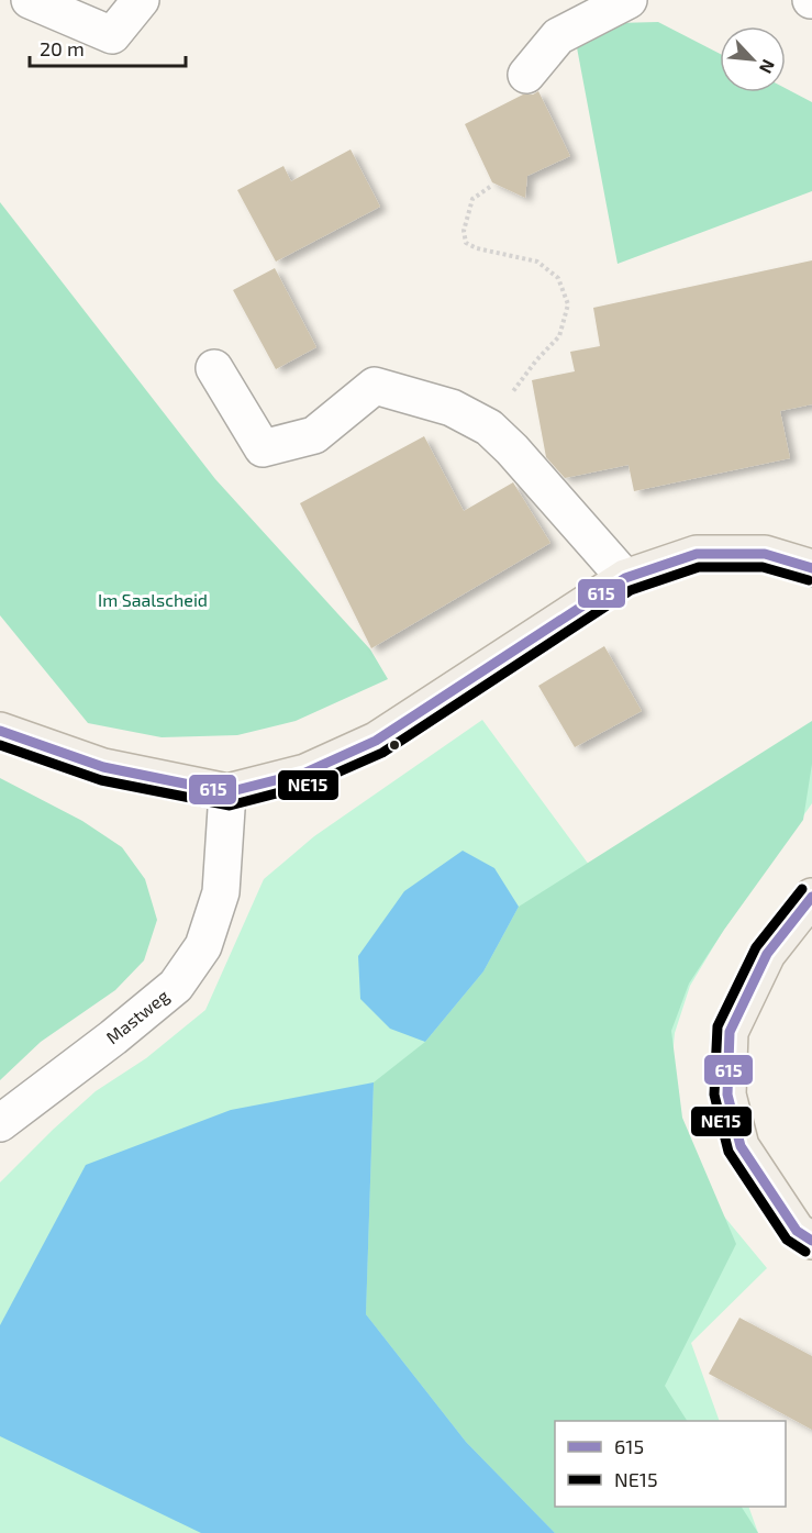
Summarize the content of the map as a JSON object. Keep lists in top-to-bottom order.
{
  "streets": {
    "street": ["Mastweg"]
  },
  "parks": ["Im Saalscheid"],
  "lines": ["transit line 615", "transit line NE15"],
  "legend": ["615", "NE15"],
  "scale_bar": "20 m",
  "north": "bottom right"
}
